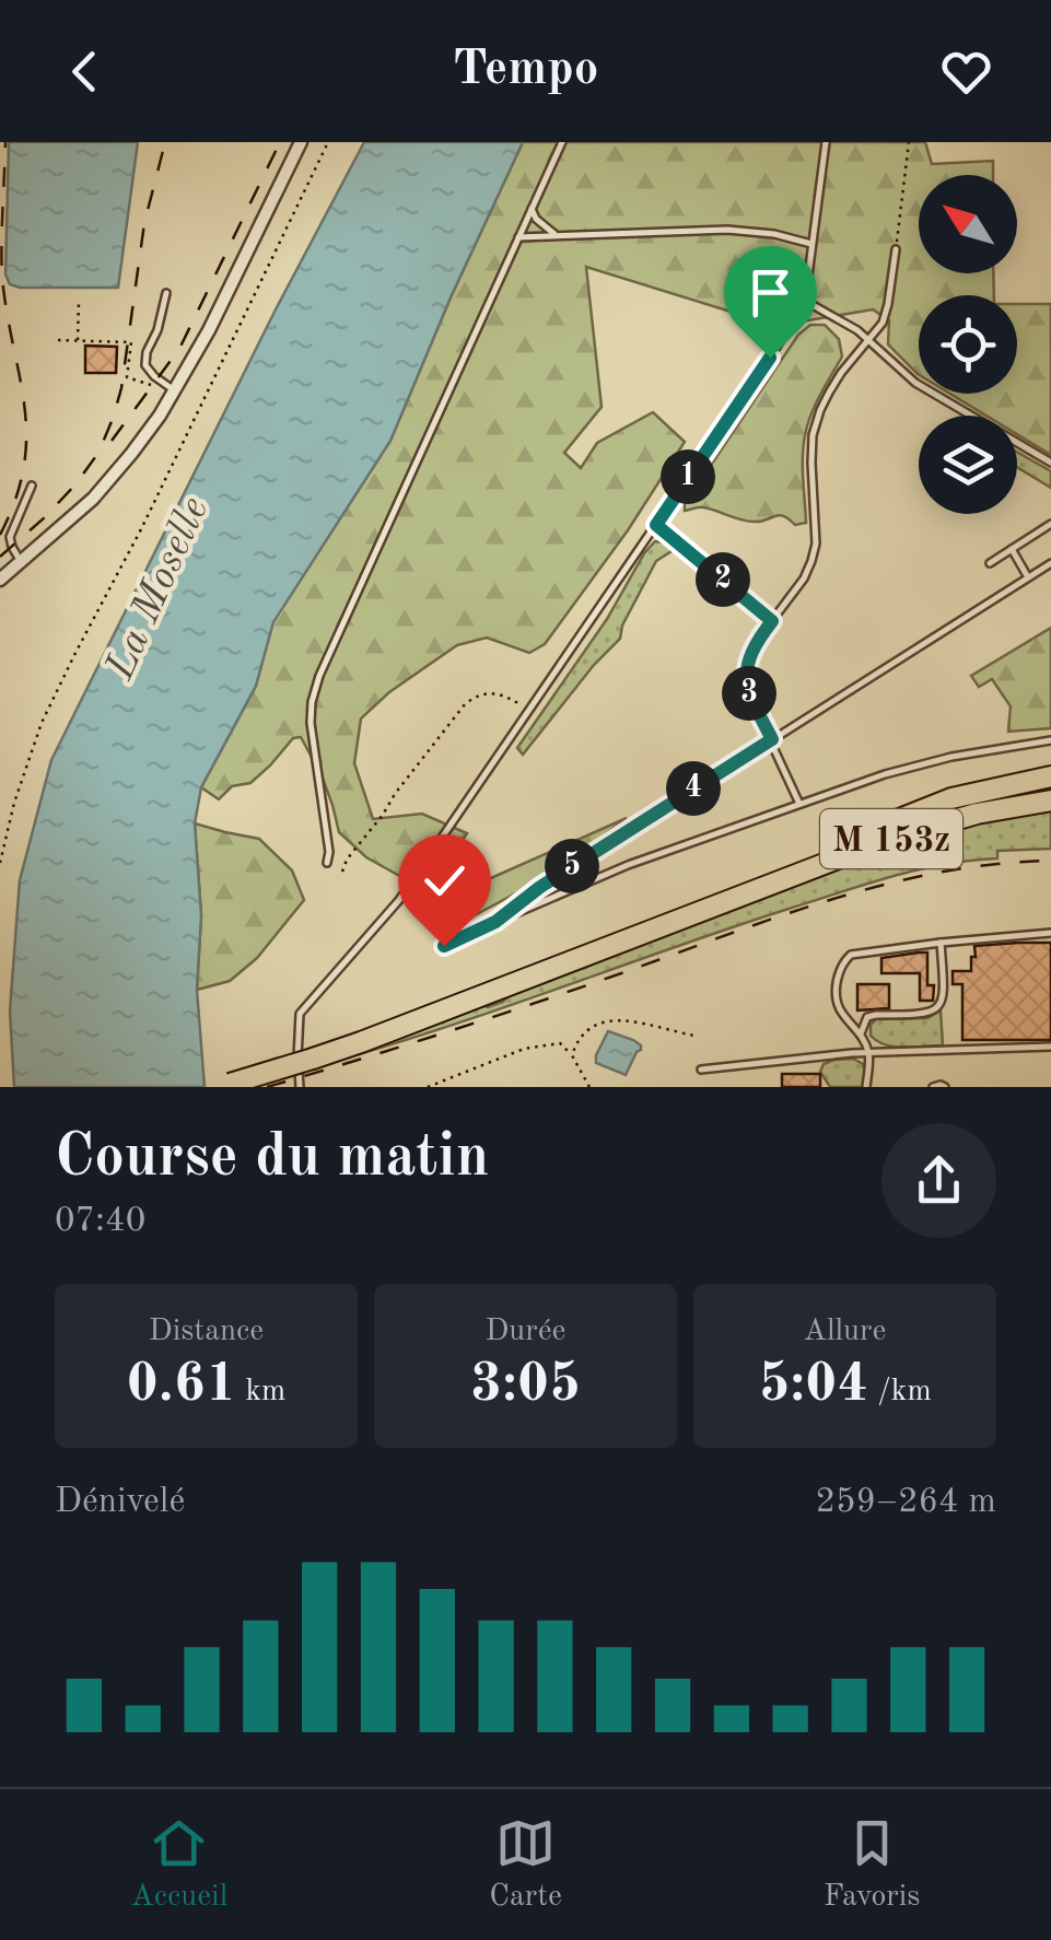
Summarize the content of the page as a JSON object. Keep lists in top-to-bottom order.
{
  "streets": {
    "main road": ["M 153z"]
  },
  "water": ["La Moselle"],
  "north": "top left",
  "page": {
    "header": "Tempo",
    "pins": [
      "1",
      "2",
      "3",
      "4",
      "5"
    ],
    "heading": ["Course du matin", "07:40"],
    "stats": [
      ["Distance", "0.61 km"],
      ["Durée", "3:05"],
      ["Allure", "5:04 /km"]
    ],
    "chart": ["Dénivelé", "259–264 m"],
    "tabs": ["Accueil", "Carte", "Favoris"]
  }
}
